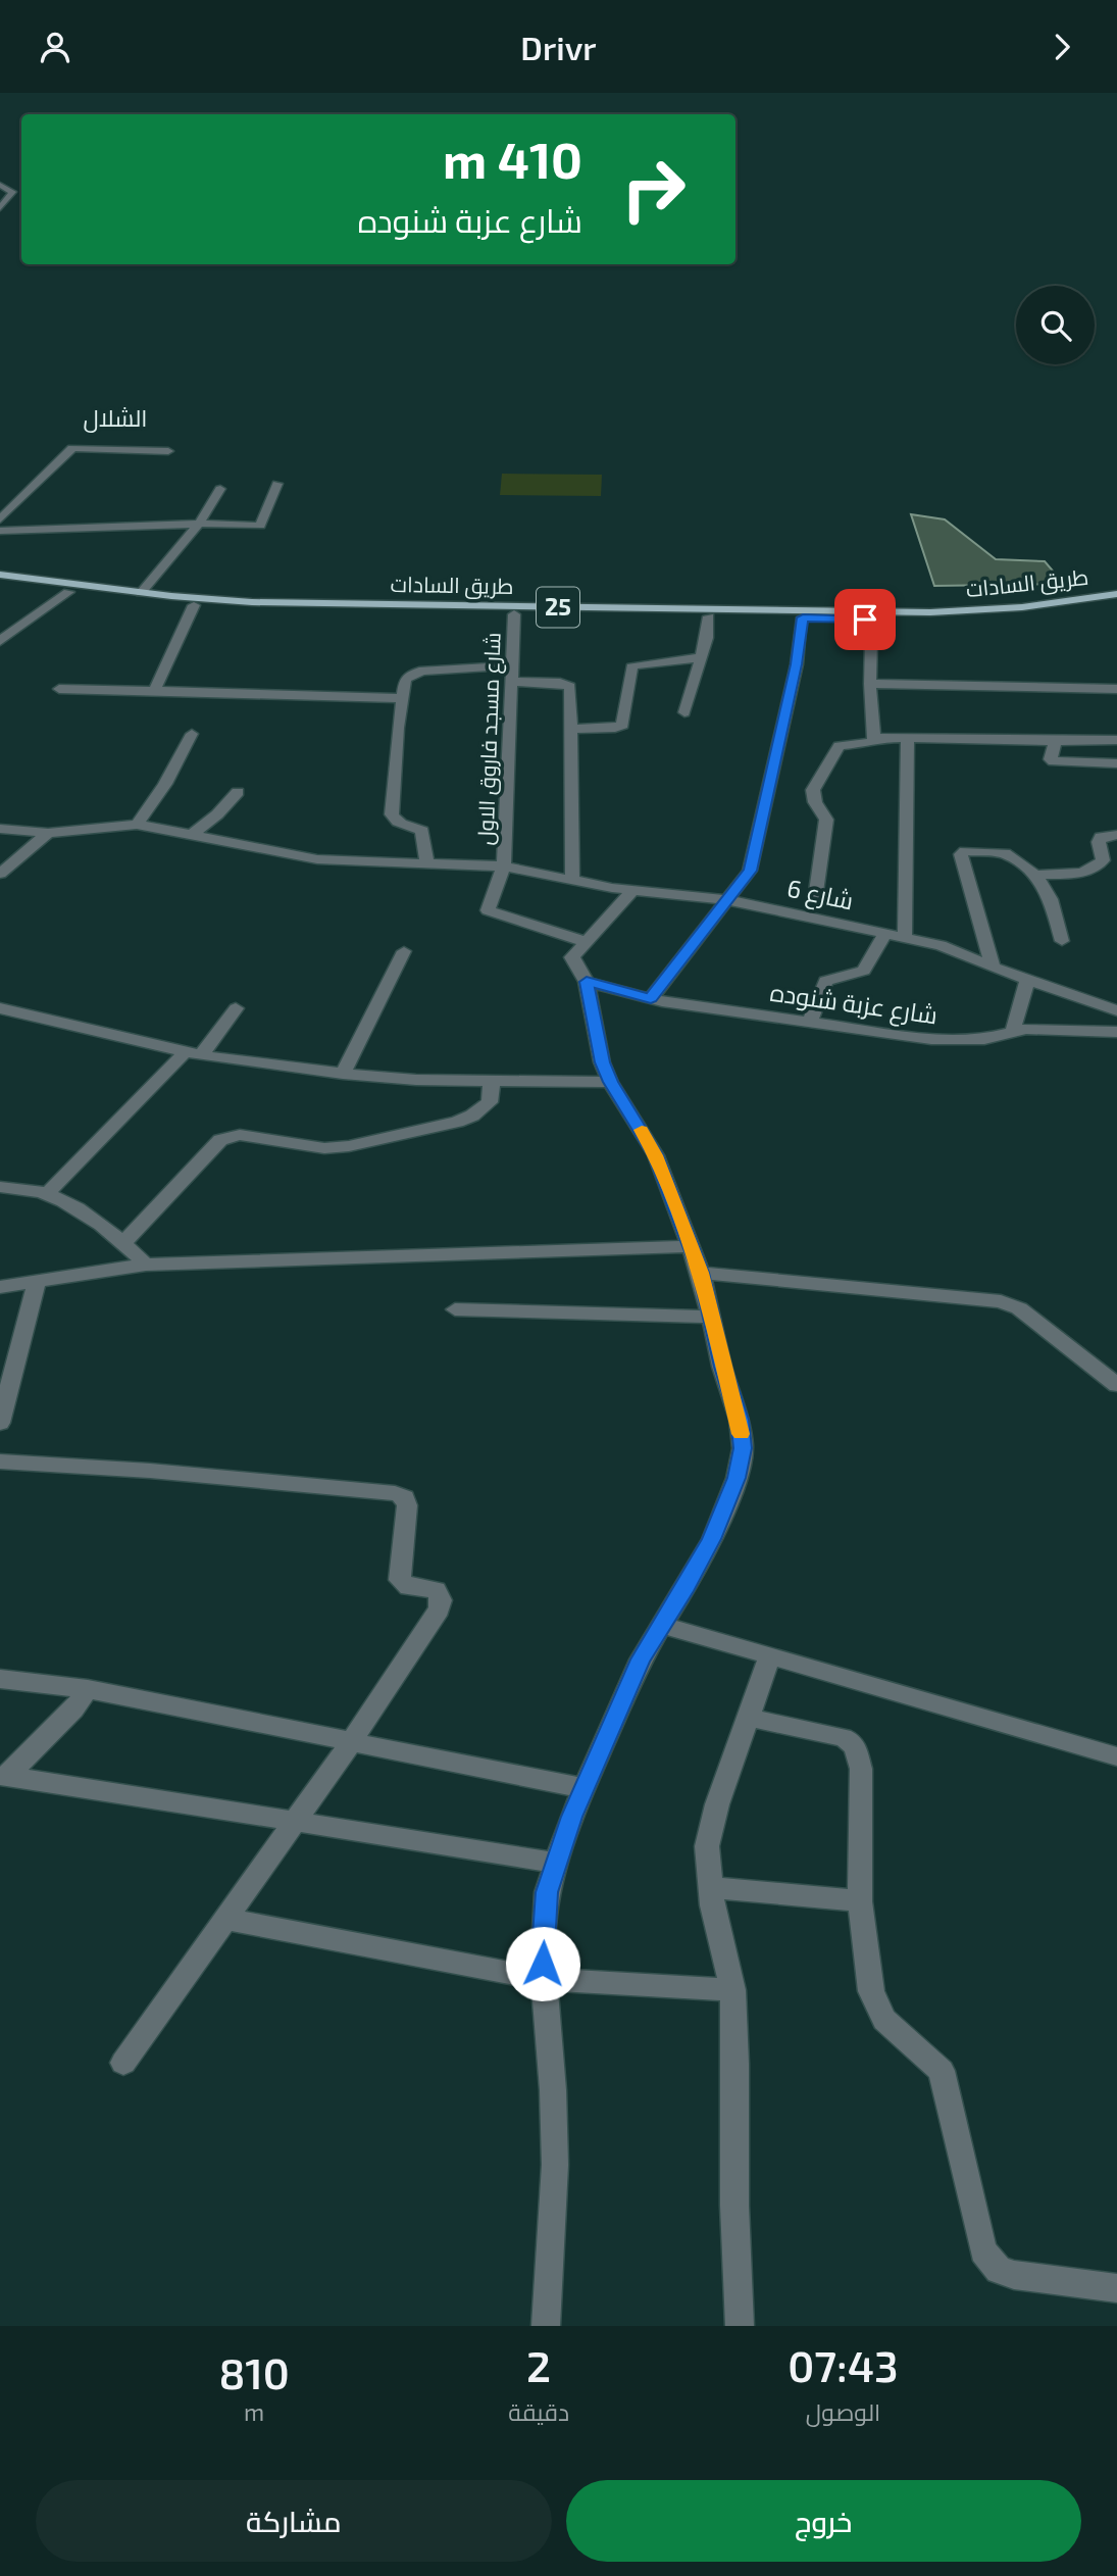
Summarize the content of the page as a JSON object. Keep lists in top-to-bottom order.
{
  "streets": {
    "main road": ["طريق السادات", "25"],
    "street": ["شارع مسجد فاروق الاول", "شارع 6", "شارع عزبة شنوده"]
  },
  "crossings": [
    ["طريق السادات", "شارع مسجد فاروق الاول"],
    ["شارع مسجد فاروق الاول", "شارع 6"]
  ],
  "districts": ["الشلال"],
  "page": {
    "header": "Drivr",
    "turn": ["410 m", "شارع عزبة شنوده"],
    "eta": [
      "07:43",
      "الوصول",
      "2",
      "دقيقة",
      "810",
      "m"
    ],
    "buttons": ["خروج", "مشاركة"]
  }
}
